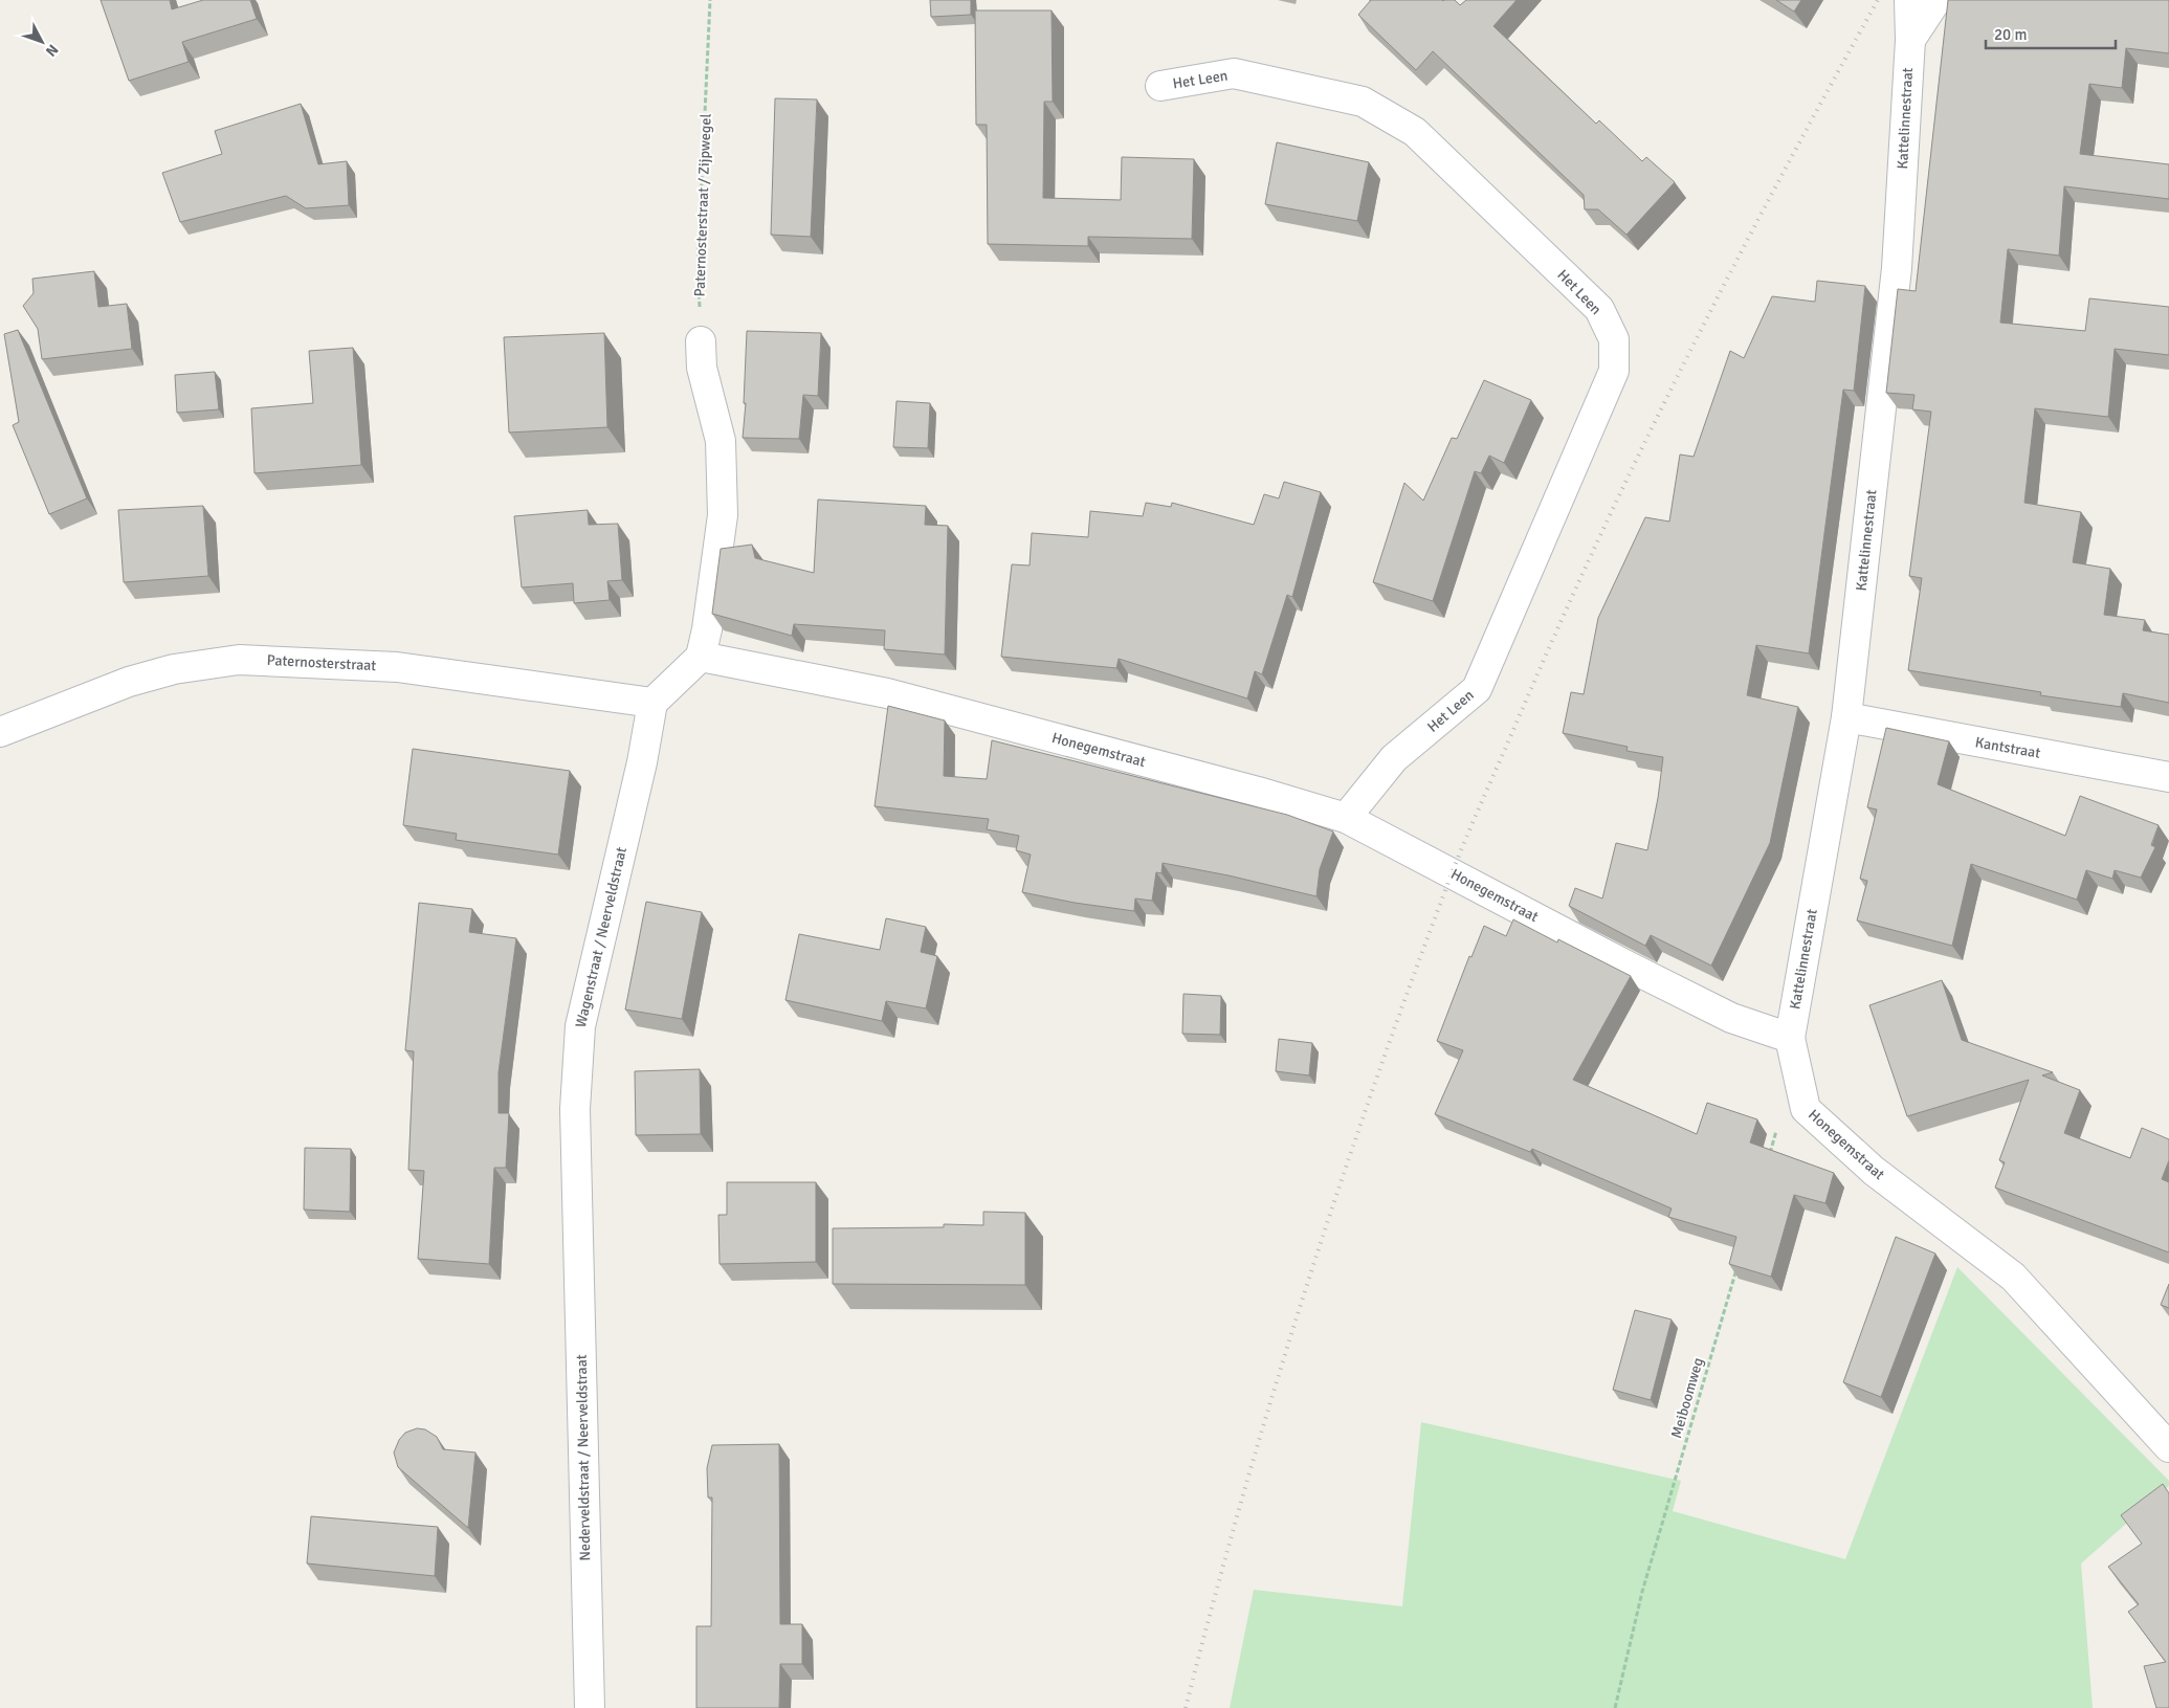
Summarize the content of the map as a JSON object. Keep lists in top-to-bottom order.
{
  "streets": {
    "street": [
      "Het Leen",
      "Kattelinnestraat",
      "Paternosterstraat",
      "Kantstraat",
      "Honegemstraat",
      "Wagenstraat / Neerveldstraat",
      "Nederveldstraat / Neerveldstraat"
    ],
    "path": ["Paternosterstraat / Zijpwegel", "Meiboomweg"]
  },
  "crossings": [
    ["Het Leen", "Honegemstraat"],
    ["Kattelinnestraat", "Kantstraat"],
    ["Kattelinnestraat", "Honegemstraat"],
    ["Paternosterstraat", "Wagenstraat / Neerveldstraat"],
    ["Wagenstraat / Neerveldstraat", "Nederveldstraat / Neerveldstraat"]
  ],
  "scale_bar": "20 m",
  "north": "bottom right"
}
